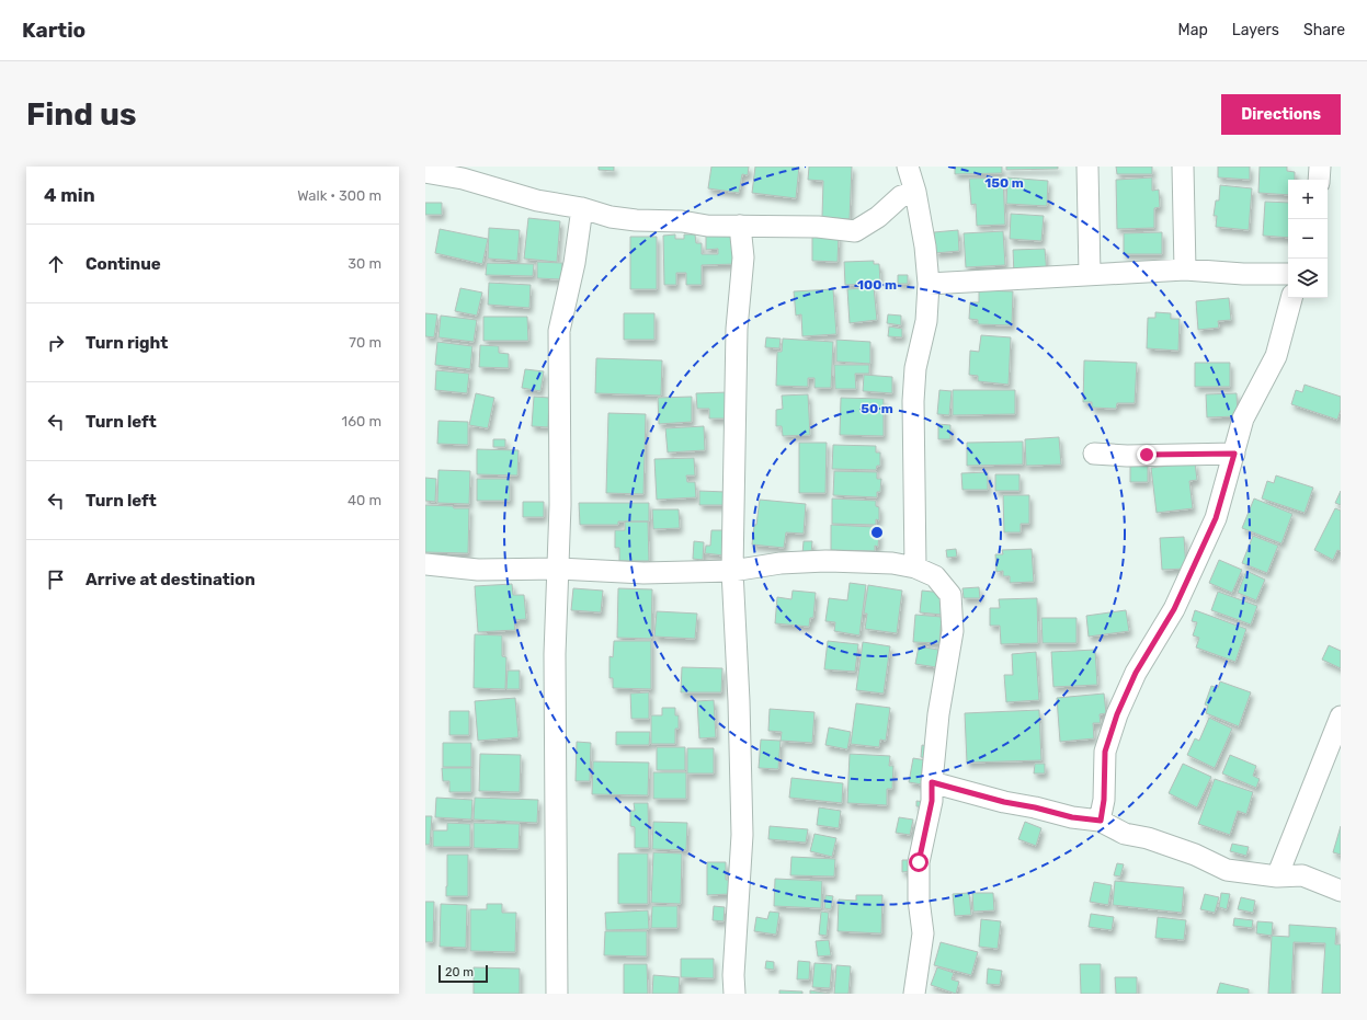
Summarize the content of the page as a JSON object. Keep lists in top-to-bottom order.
{
  "scale_bar": "20 m",
  "page": {
    "header": "Kartio",
    "nav": ["Map", "Layers", "Share"],
    "buttons": "Directions",
    "title": "Find us",
    "heading": ["4 min", "Walk · 300 m"],
    "map_buttons": ["+", "−"],
    "list": [
      ["Continue", "30 m"],
      ["Turn right", "70 m"],
      ["Turn left", "160 m"],
      ["Turn left", "40 m"],
      "Arrive at destination"
    ],
    "scale": "20 m"
  },
  "rings": ["150 m", "100 m", "50 m"]
}
